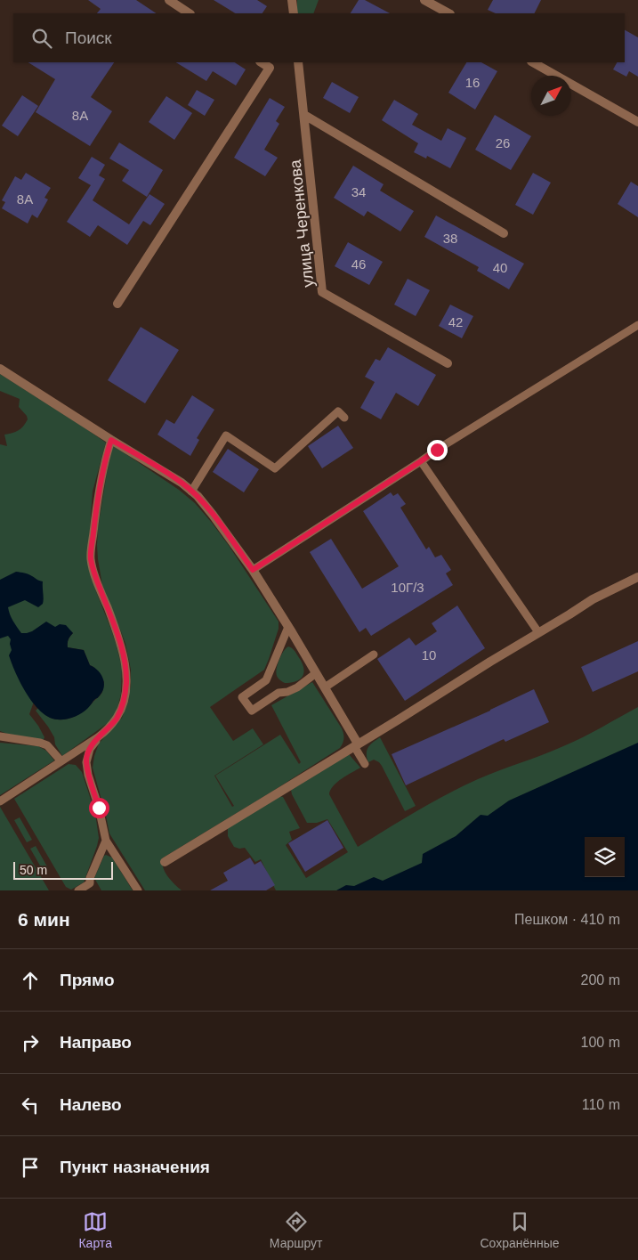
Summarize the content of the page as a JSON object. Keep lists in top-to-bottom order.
{
  "streets": {
    "street": ["улица Черенкова"]
  },
  "house_numbers": [
    "16",
    "8А",
    "26",
    "34",
    "8А",
    "38",
    "46",
    "40",
    "42",
    "10Г/3",
    "10"
  ],
  "scale_bar": "50 m",
  "north": "top right",
  "page": {
    "search": "Поиск",
    "scale": "50 m",
    "heading": ["6 мин", "Пешком · 410 m"],
    "list": [
      ["Прямо", "200 m"],
      ["Направо", "100 m"],
      ["Налево", "110 m"],
      "Пункт назначения"
    ],
    "nav": ["Карта", "Маршрут", "Сохранённые"]
  }
}
